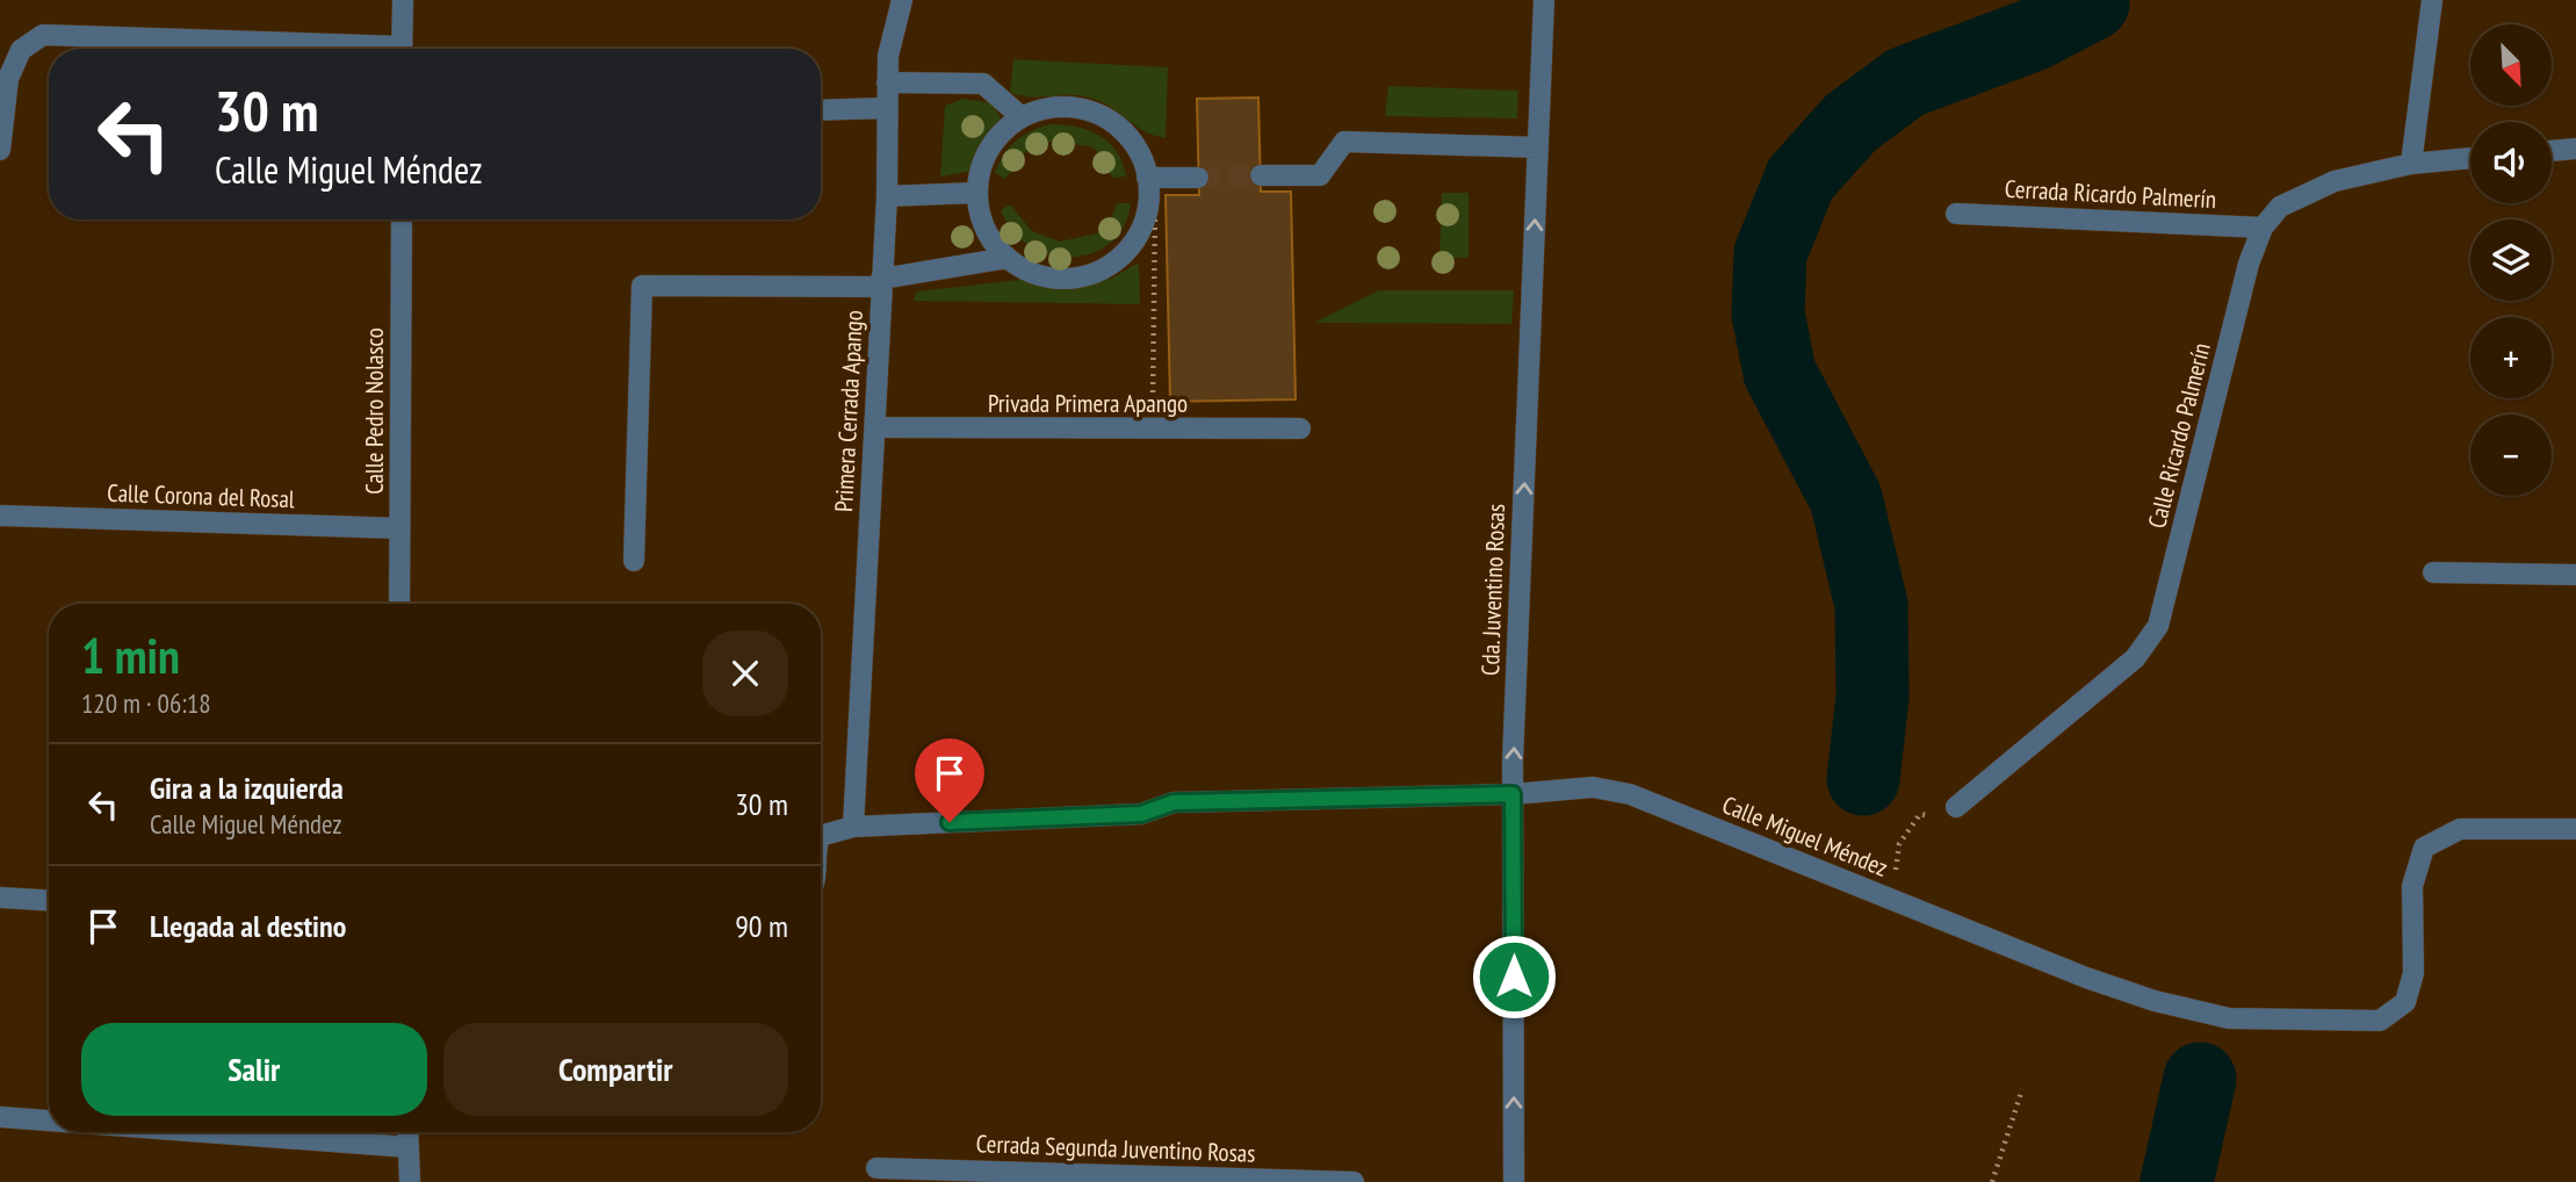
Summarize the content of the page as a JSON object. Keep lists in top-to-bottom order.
{
  "streets": {
    "street": [
      "Cerrada Ricardo Palmerín",
      "Privada Primera Apango",
      "Calle Pedro Nolasco",
      "Primera Cerrada Apango",
      "Calle Ricardo Palmerín",
      "Calle Corona del Rosal",
      "Cda. Juventino Rosas",
      "Calle Miguel Méndez",
      "Cerrada Segunda Juventino Rosas"
    ]
  },
  "crossings": [
    ["Cerrada Ricardo Palmerín", "Calle Ricardo Palmerín"],
    ["Privada Primera Apango", "Primera Cerrada Apango"],
    ["Calle Pedro Nolasco", "Calle Corona del Rosal"],
    ["Primera Cerrada Apango", "Calle Miguel Méndez"],
    ["Cda. Juventino Rosas", "Calle Miguel Méndez"]
  ],
  "one_way": ["Cda. Juventino Rosas"],
  "north": "bottom right",
  "page": {
    "map_buttons": ["+", "−"],
    "turn": ["30 m", "Calle Miguel Méndez"],
    "heading": ["1 min", "120 m · 06:18"],
    "list": [
      {
        "name": "Gira a la izquierda",
        "note": "Calle Miguel Méndez",
        "value": "30 m"
      },
      {
        "name": "Llegada al destino",
        "value": "90 m"
      }
    ],
    "buttons": ["Salir", "Compartir"]
  }
}
